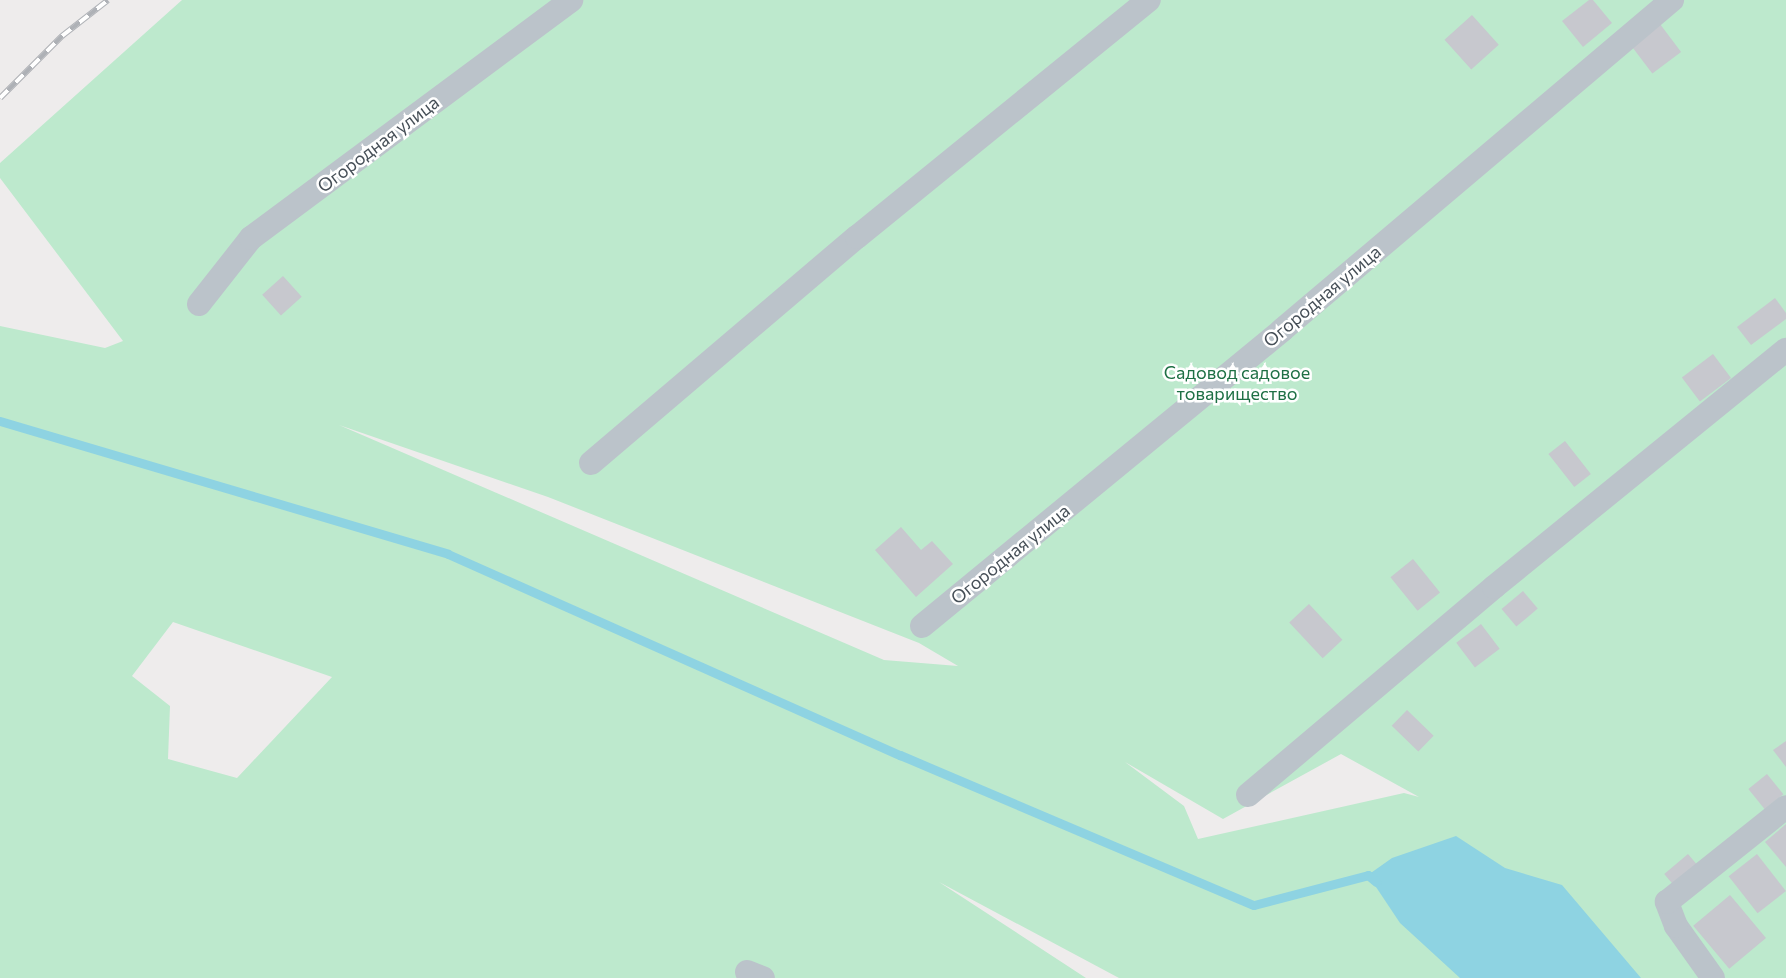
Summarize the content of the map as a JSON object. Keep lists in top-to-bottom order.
{
  "streets": {
    "street": ["Огородная улица"]
  },
  "parks": ["Садовод садовое товарищество"]
}
